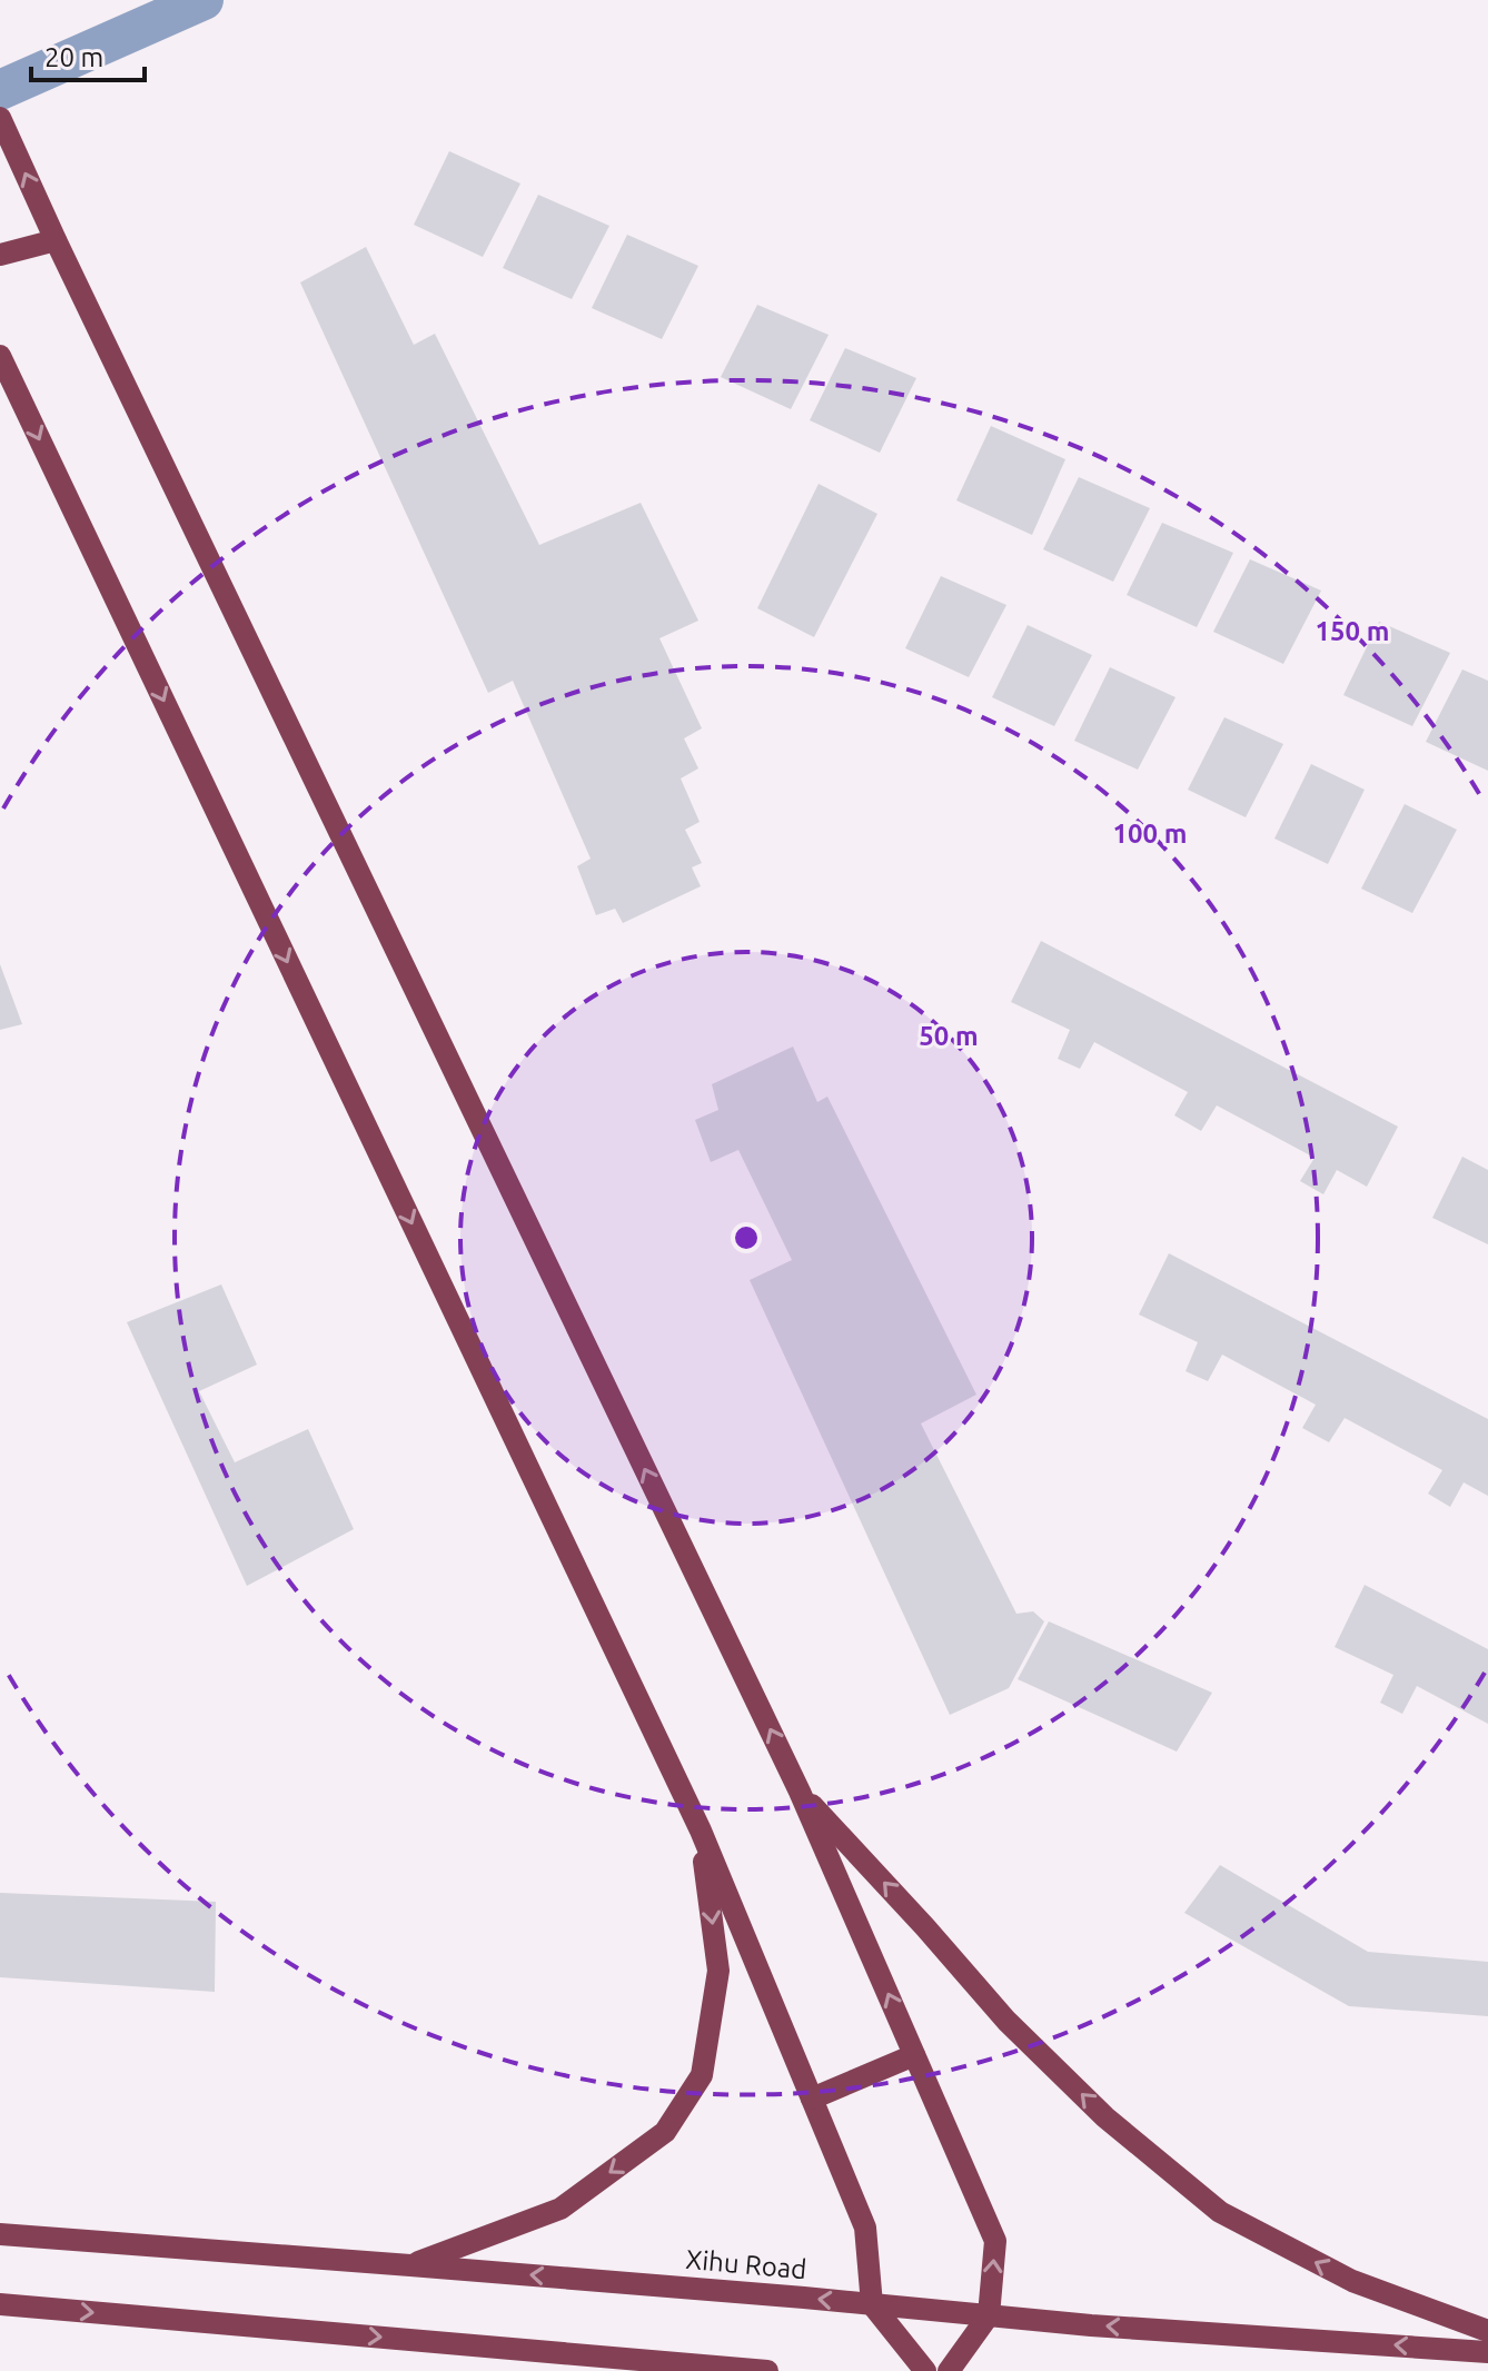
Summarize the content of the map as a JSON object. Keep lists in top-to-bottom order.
{
  "streets": {
    "main road": ["Xihu Road"]
  },
  "scale_bar": "20 m",
  "rings": ["150 m", "100 m", "50 m"]
}
